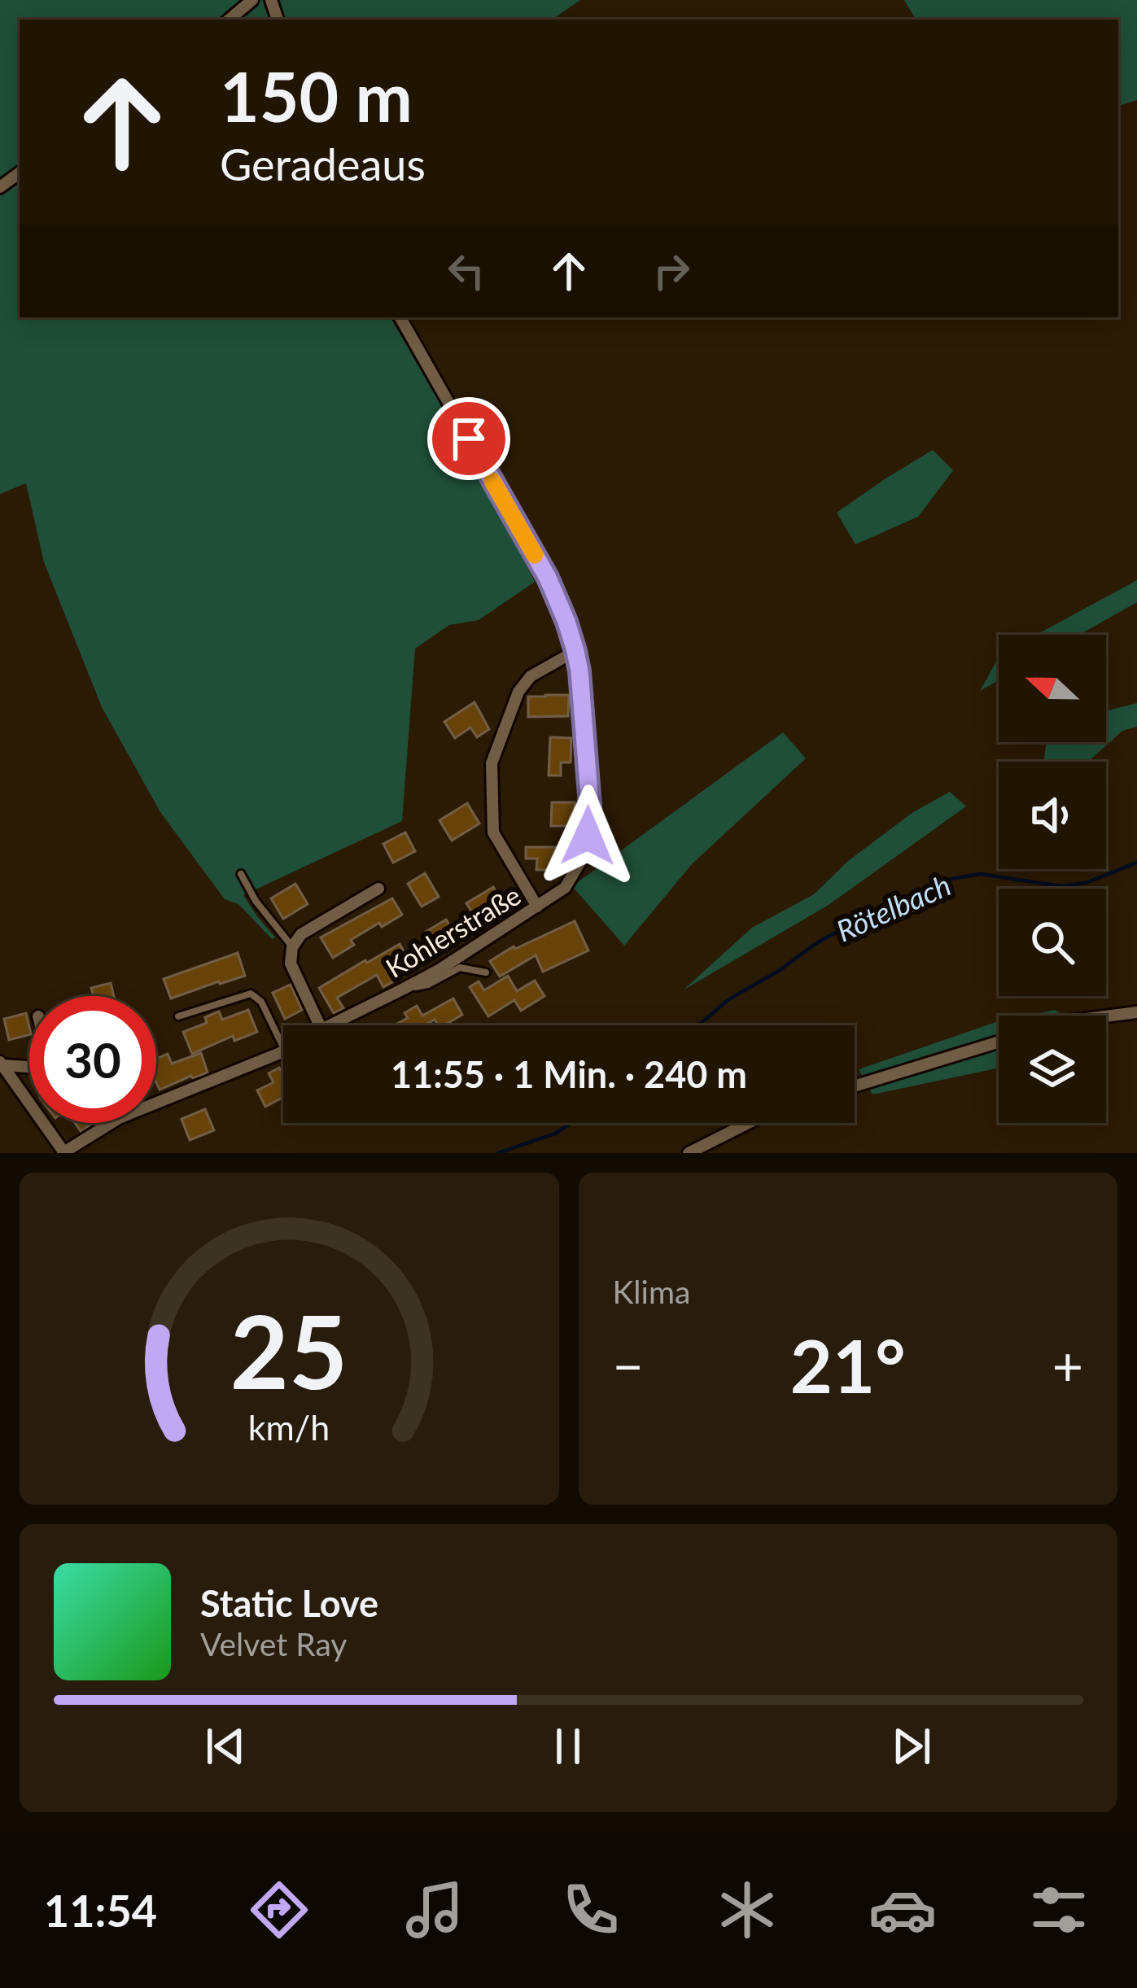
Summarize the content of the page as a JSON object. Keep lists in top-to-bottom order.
{
  "streets": {
    "street": ["Kohlerstraße"]
  },
  "water": ["Rötelbach"],
  "north": "left",
  "page": {
    "turn": ["150 m", "Geradeaus"],
    "limit": "30",
    "trip": "11:55 · 1 Min. · 240 m",
    "tile": "Klima",
    "heat": ["−", "21°", "+"],
    "song": ["Static Love", "Velvet Ray"],
    "tabs": "11:54",
    "gauge": ["25", "km/h"]
  }
}
